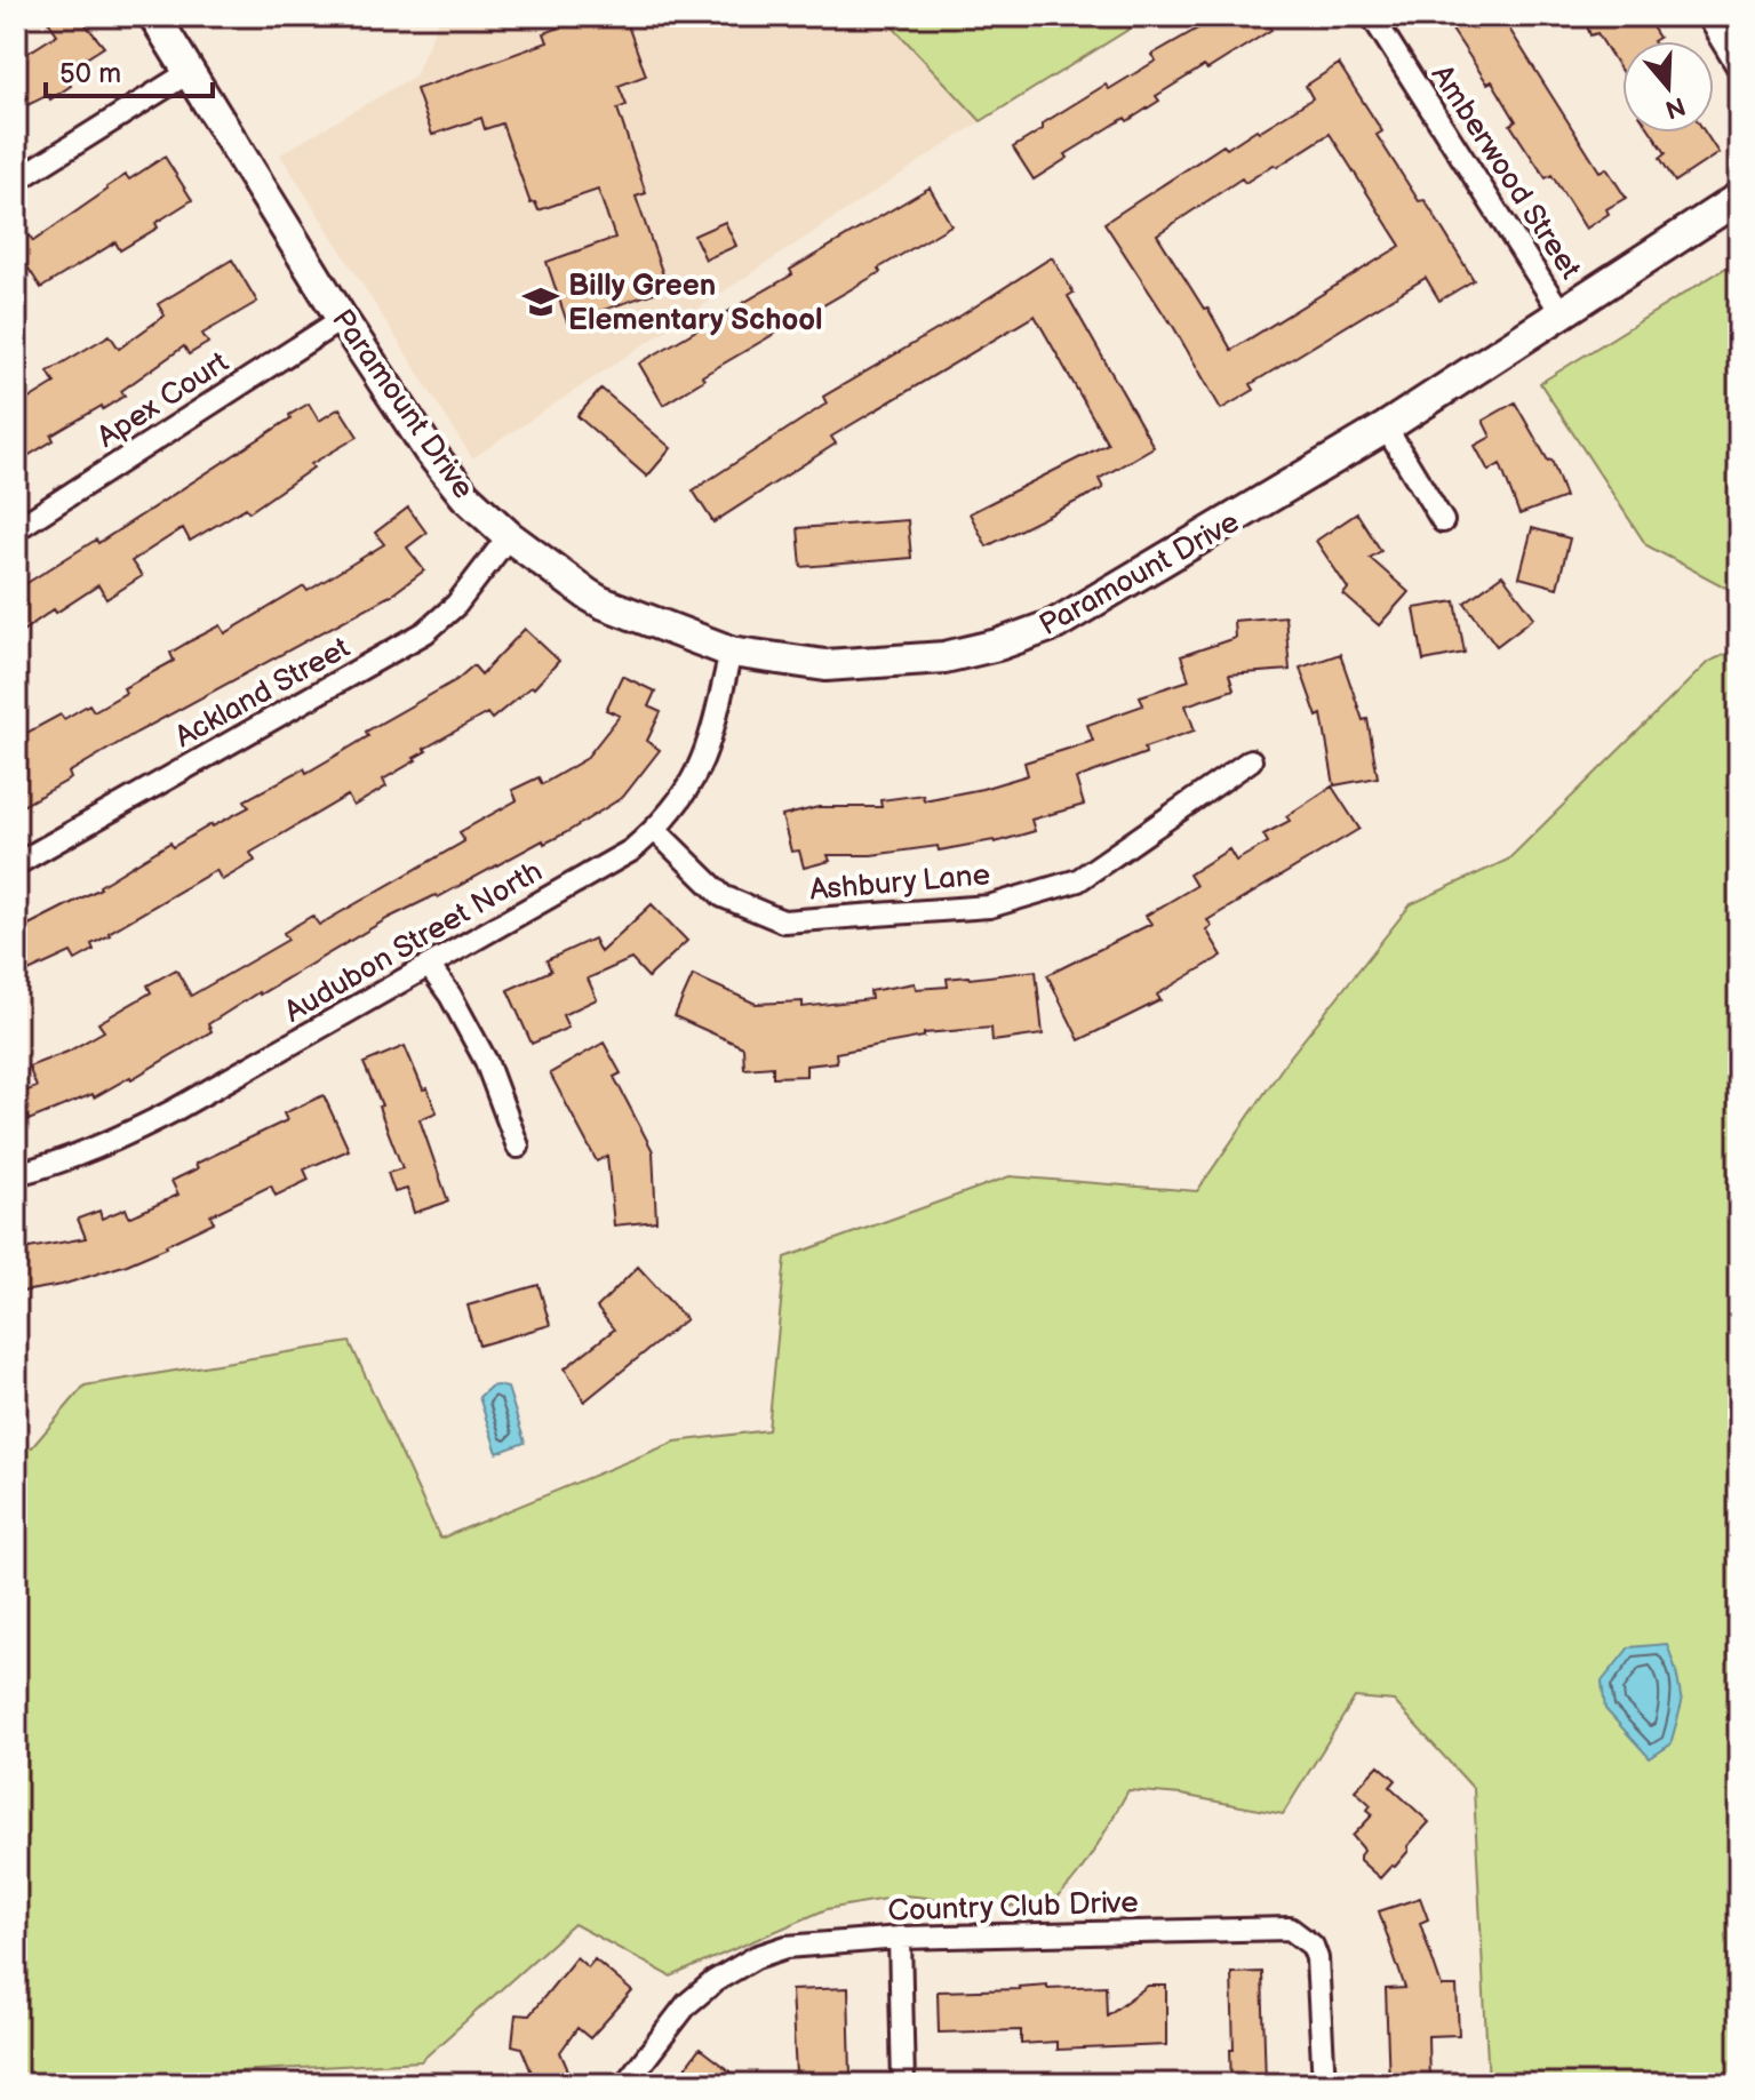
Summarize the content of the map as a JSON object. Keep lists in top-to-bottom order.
{
  "streets": {
    "street": [
      "Amberwood Street",
      "Apex Court",
      "Paramount Drive",
      "Ackland Street",
      "Ashbury Lane",
      "Audubon Street North",
      "Country Club Drive"
    ]
  },
  "crossings": [
    ["Amberwood Street", "Paramount Drive"],
    ["Apex Court", "Paramount Drive"],
    ["Paramount Drive", "Ackland Street"],
    ["Paramount Drive", "Audubon Street North"],
    ["Ashbury Lane", "Audubon Street North"]
  ],
  "places": {
    "school or university": ["Billy Green Elementary School"]
  },
  "scale_bar": "50 m",
  "north": "bottom"
}
